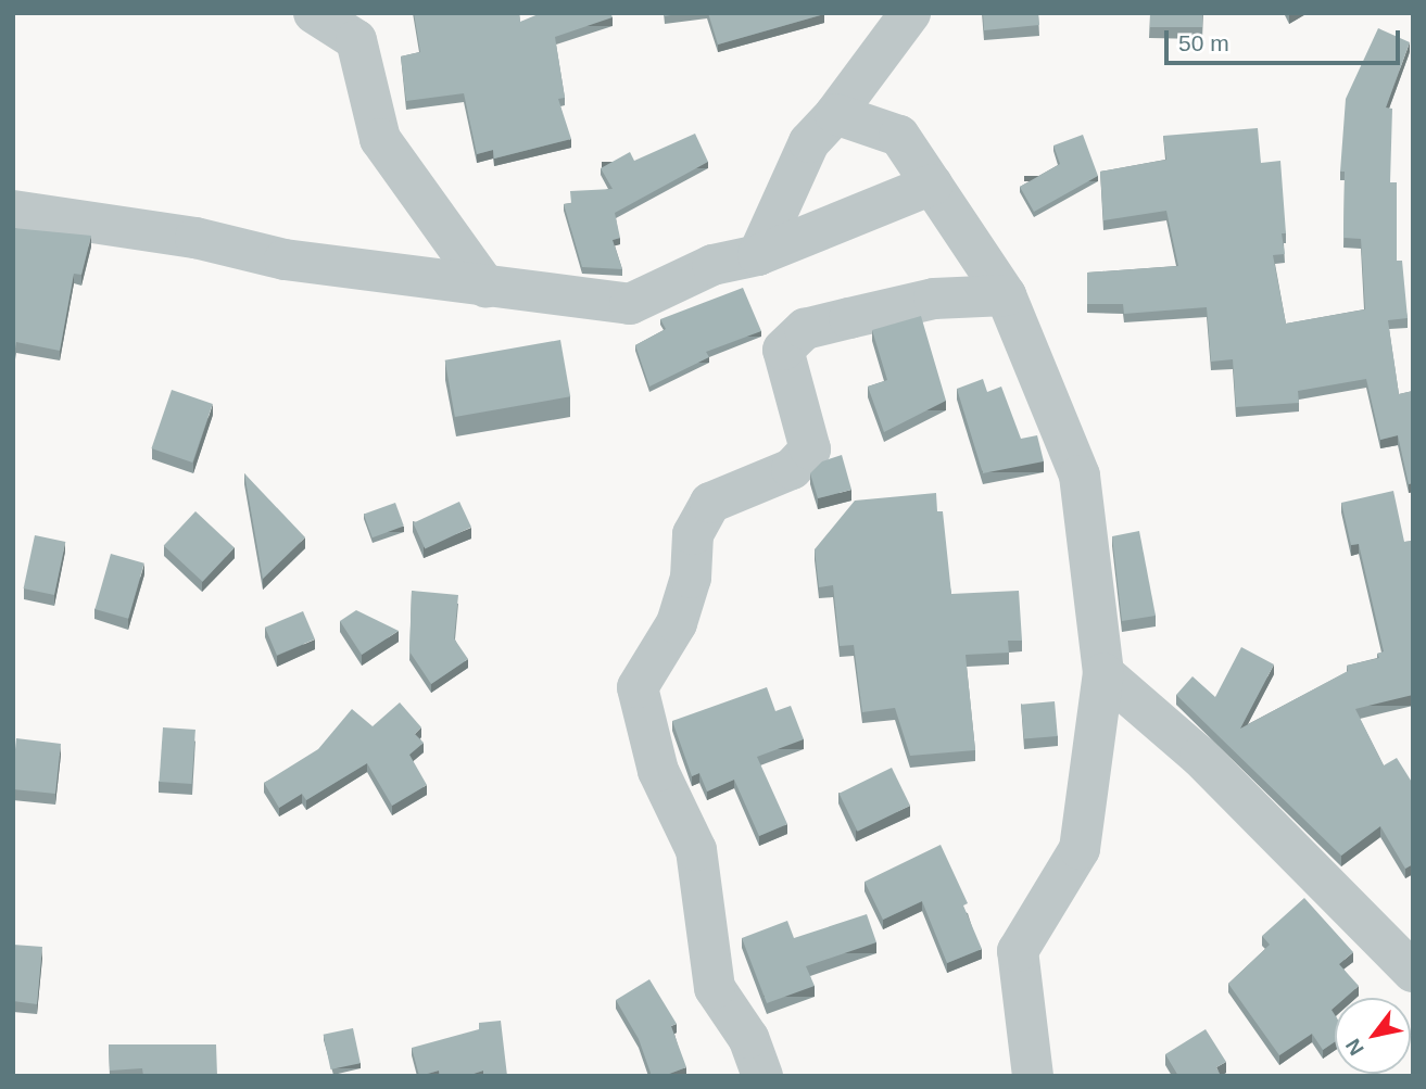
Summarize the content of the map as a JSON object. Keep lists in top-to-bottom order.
{
  "scale_bar": "50 m",
  "north": "bottom left"
}
